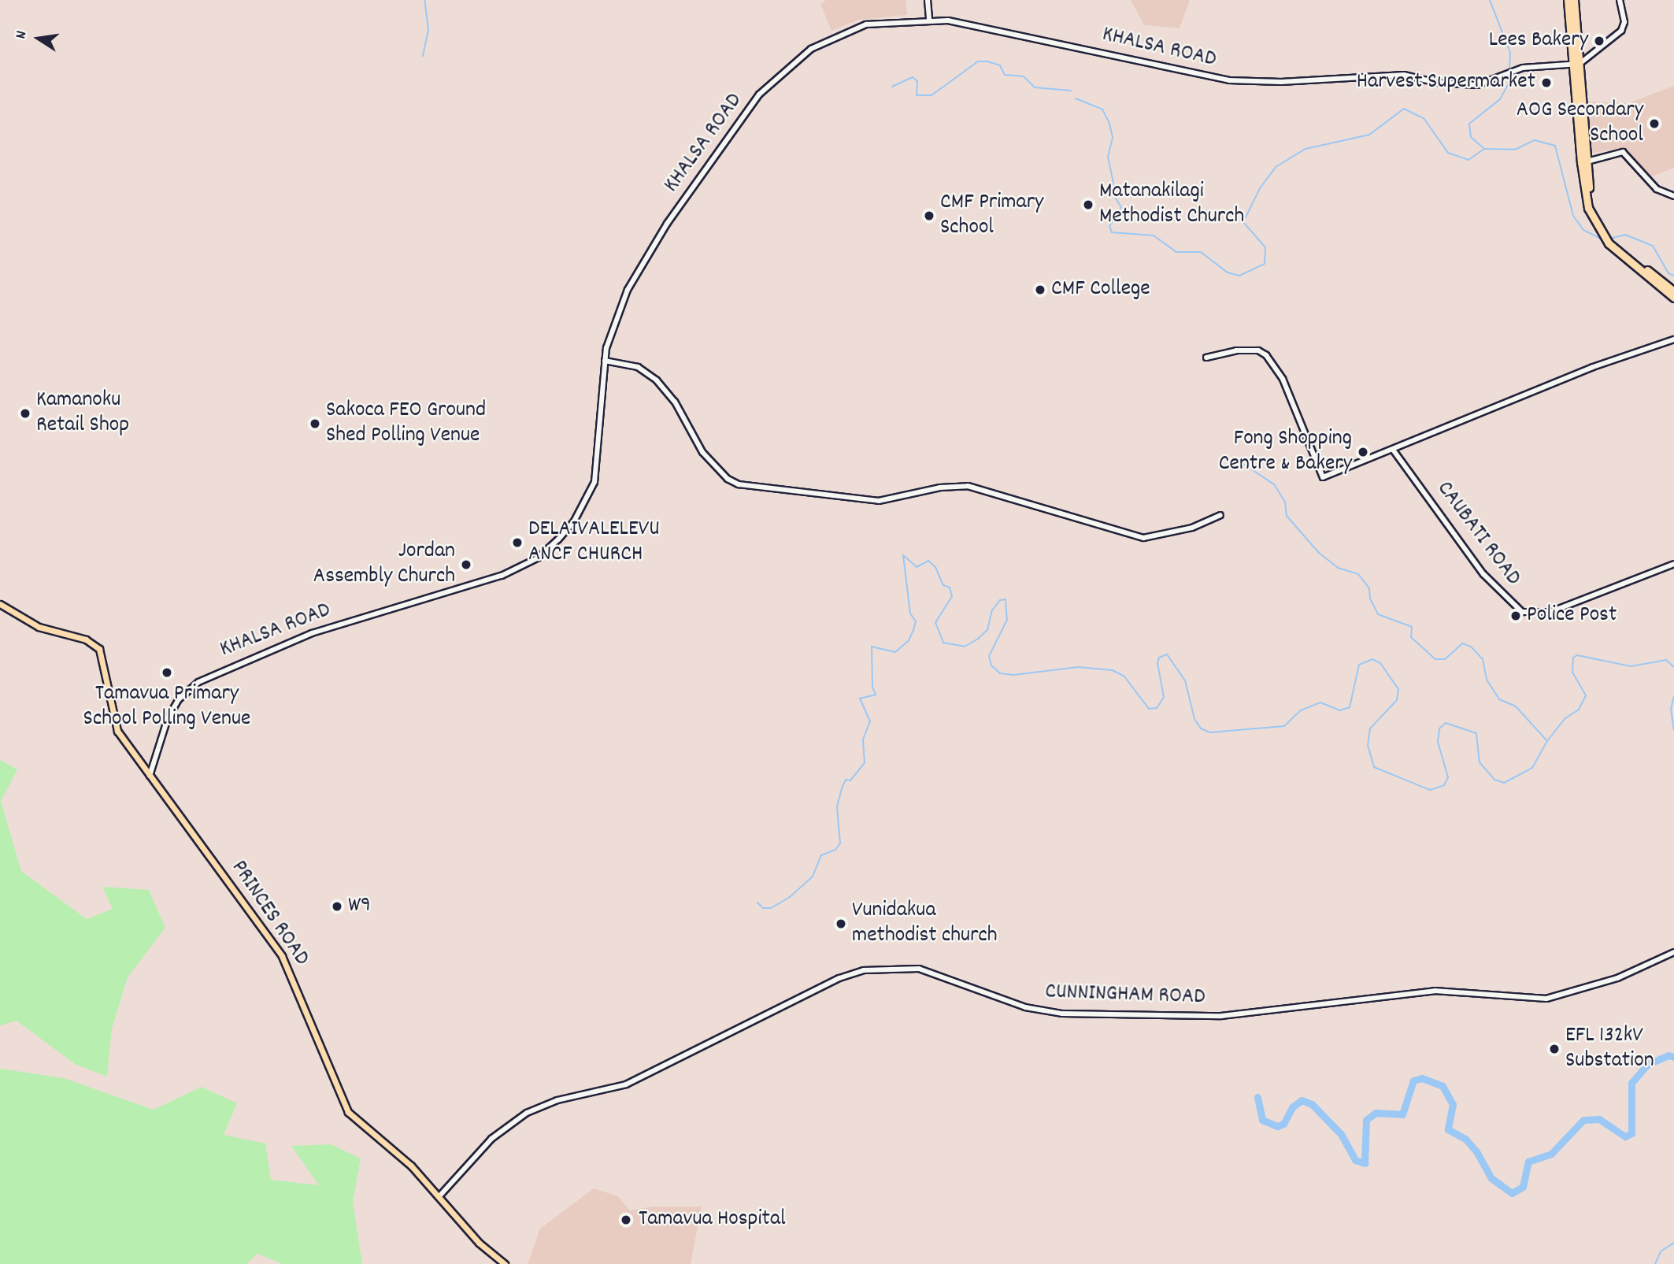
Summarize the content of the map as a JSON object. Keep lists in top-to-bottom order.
{
  "streets": {
    "main road": [
      "KHALSA ROAD",
      "CAUBATI ROAD",
      "PRINCES ROAD",
      "CUNNINGHAM ROAD"
    ]
  },
  "crossings": [
    ["KHALSA ROAD", "PRINCES ROAD"],
    ["PRINCES ROAD", "CUNNINGHAM ROAD"]
  ],
  "places": [
    "Lees Bakery",
    "Harvest Supermarket",
    "AOG Secondary School",
    "Matanakilagi Methodist Church",
    "CMF Primary School",
    "CMF College",
    "Kamanoku Retail Shop",
    "Sakoca FEO Ground Shed Polling Venue",
    "Fong Shopping Centre & Bakery",
    "DELAIVALELEVU ANCF CHURCH",
    "Jordan Assembly Church",
    "Police Post",
    "Tamavua Primary School Polling Venue",
    "W9",
    "Vunidakua methodist church",
    "EFL 132kV Substation",
    "Tamavua Hospital"
  ],
  "north": "left"
}
